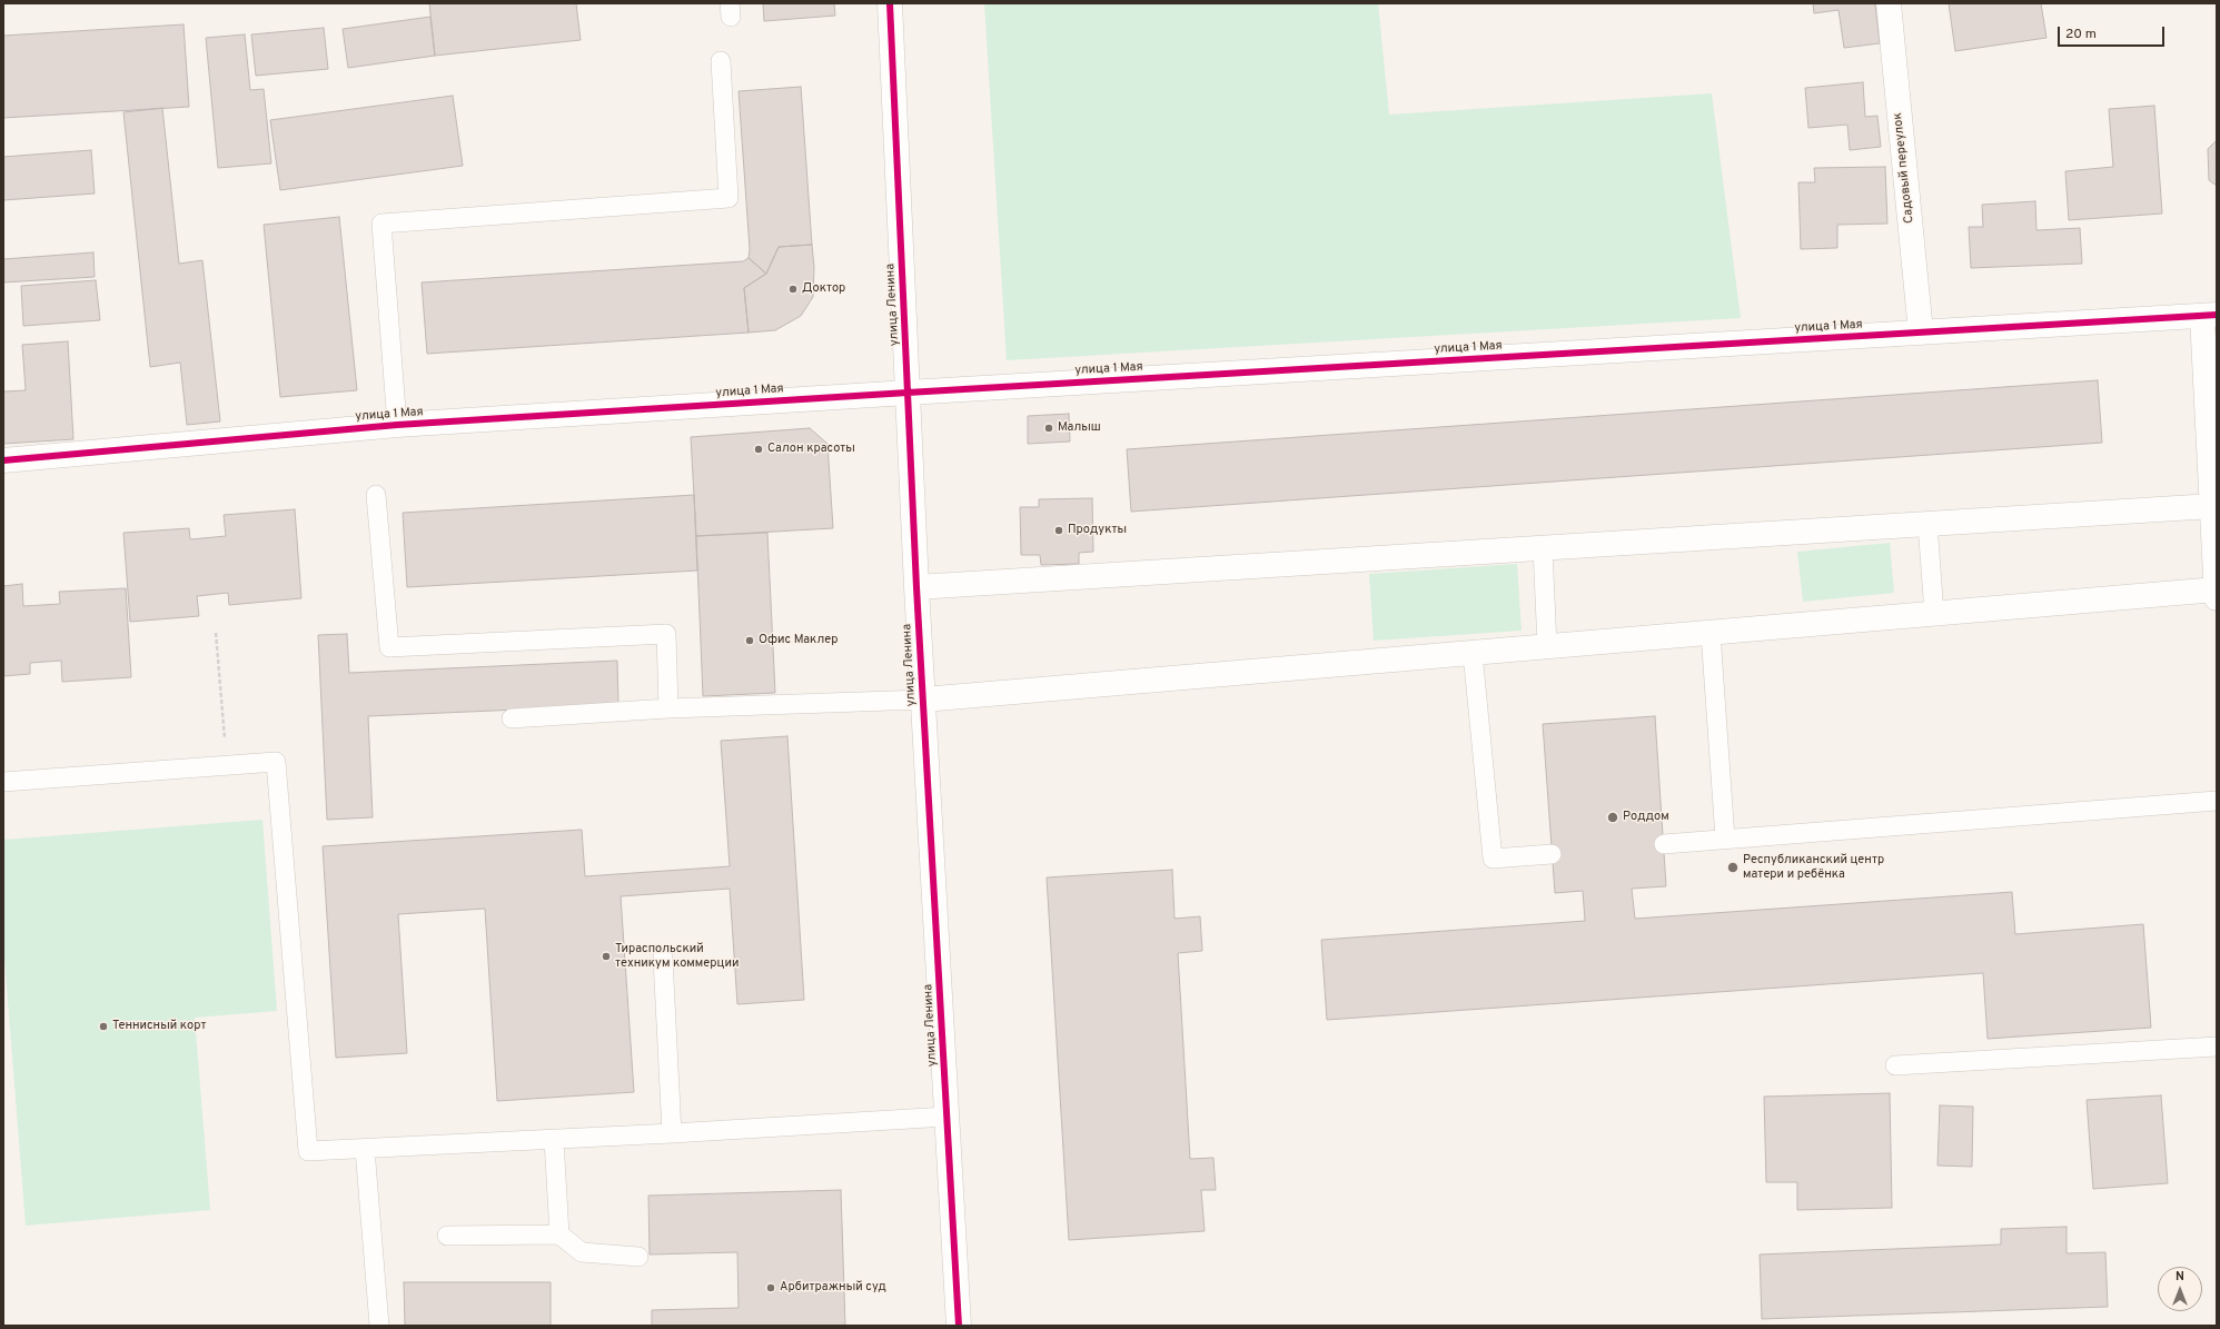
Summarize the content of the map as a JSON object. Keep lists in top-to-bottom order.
{
  "streets": {
    "street": ["Садовый переулок", "улица Ленина", "улица 1 Мая"]
  },
  "crossings": [
    ["Садовый переулок", "улица 1 Мая"],
    ["улица Ленина", "улица 1 Мая"]
  ],
  "places": [
    "Доктор",
    "Малыш",
    "Салон красоты",
    "Продукты",
    "Офис Маклер",
    "Роддом",
    "Республиканский центр матери и ребёнка",
    "Тираспольский техникум коммерции",
    "Теннисный корт",
    "Арбитражный суд"
  ],
  "scale_bar": "20 m",
  "north": "top"
}
